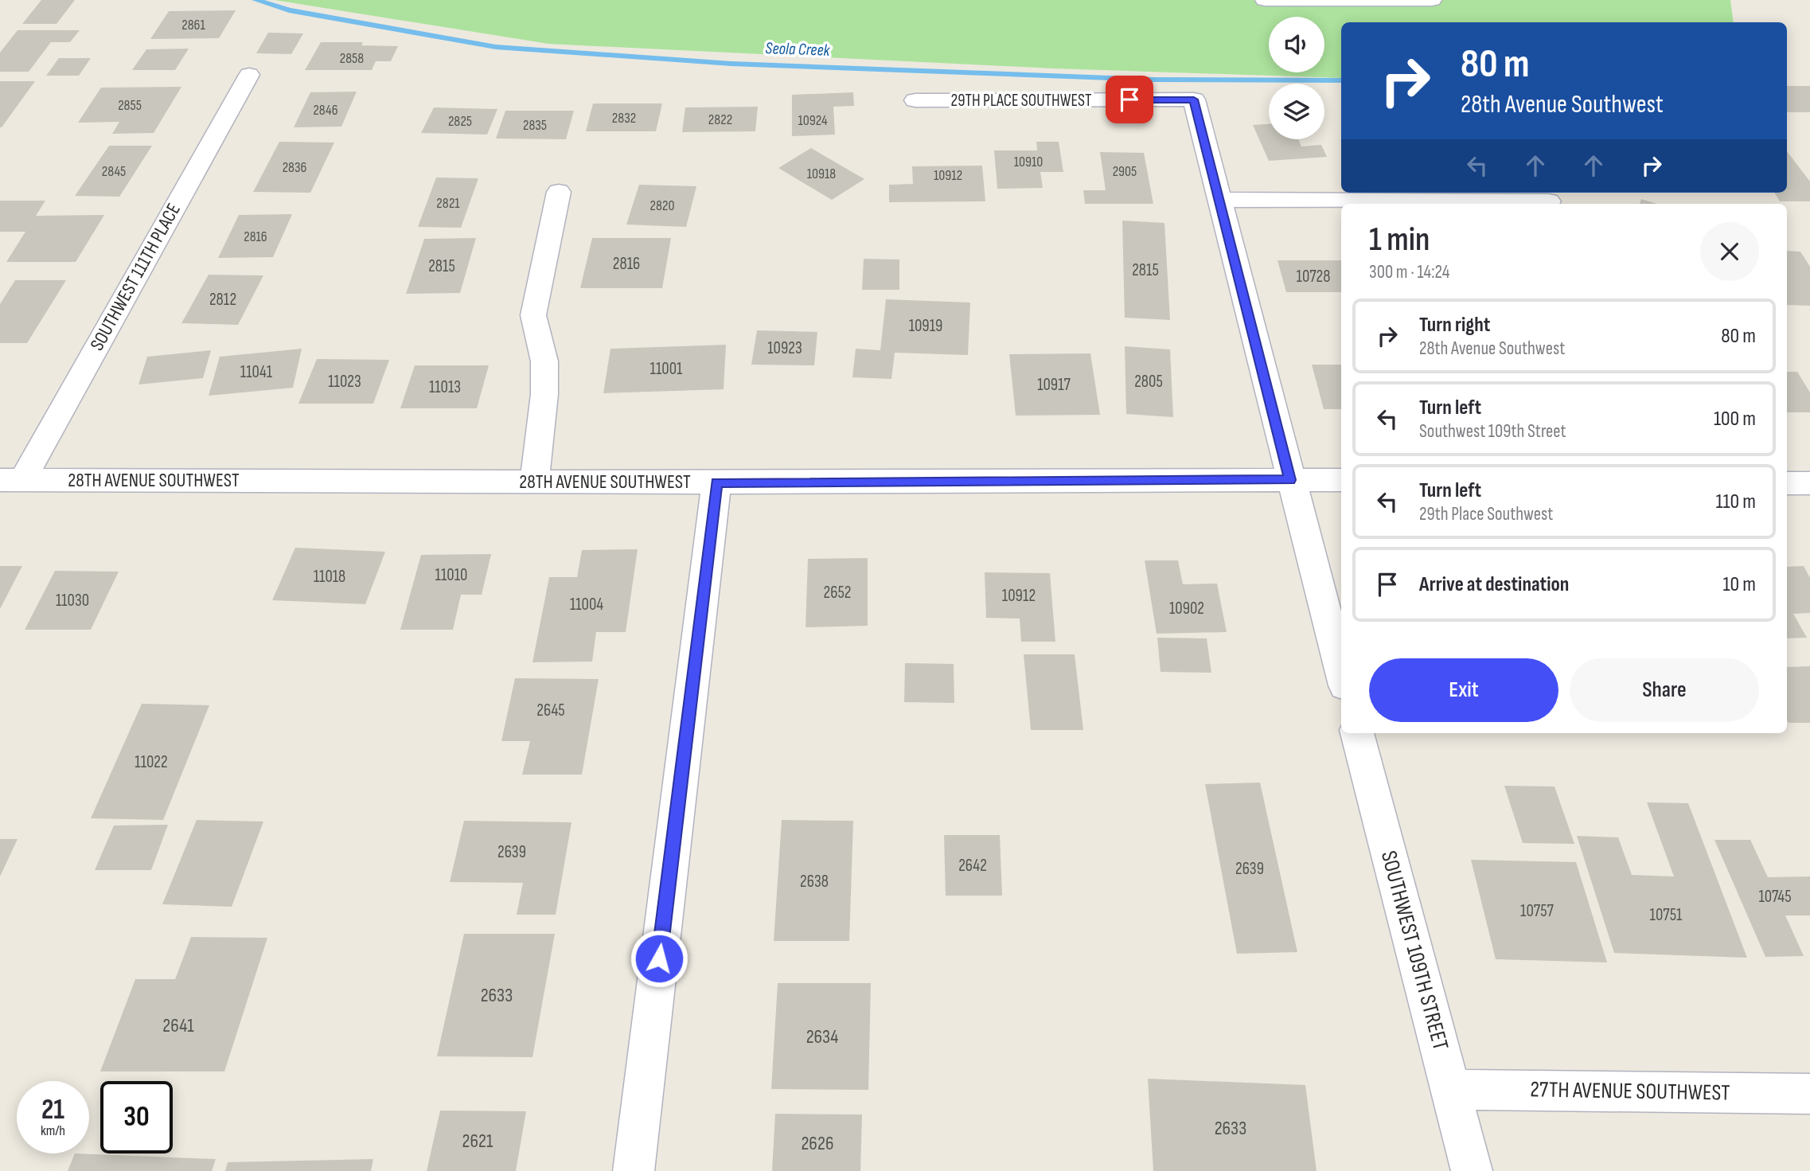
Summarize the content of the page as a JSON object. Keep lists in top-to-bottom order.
{
  "streets": {
    "street": [
      "29TH PLACE SOUTHWEST",
      "SOUTHWEST 111TH PLACE",
      "28TH AVENUE SOUTHWEST",
      "SOUTHWEST 109TH STREET",
      "27TH AVENUE SOUTHWEST"
    ]
  },
  "crossings": [
    ["SOUTHWEST 111TH PLACE", "28TH AVENUE SOUTHWEST"],
    ["SOUTHWEST 109TH STREET", "27TH AVENUE SOUTHWEST"]
  ],
  "water": ["Seola Creek"],
  "house_numbers": [
    "2861",
    "2858",
    "2855",
    "2846",
    "2832",
    "2822",
    "10924",
    "2825",
    "2835",
    "10910",
    "2836",
    "2845",
    "2905",
    "10918",
    "10912",
    "2821",
    "2820",
    "2816",
    "2816",
    "2815",
    "2815",
    "10728",
    "2812",
    "10919",
    "10923",
    "11001",
    "11041",
    "11023",
    "2805",
    "10917",
    "11013",
    "11010",
    "11018",
    "2652",
    "10912",
    "11030",
    "11004",
    "10902",
    "2645",
    "11022",
    "2639",
    "2642",
    "2639",
    "2638",
    "10745",
    "10757",
    "10751",
    "2633",
    "2641",
    "2634",
    "2633",
    "2621",
    "2626"
  ],
  "page": {
    "turn": ["80 m", "28th Avenue Southwest"],
    "heading": ["1 min", "300 m · 14:24"],
    "list": [
      {
        "name": "Turn right",
        "note": "28th Avenue Southwest",
        "value": "80 m"
      },
      {
        "name": "Turn left",
        "note": "Southwest 109th Street",
        "value": "100 m"
      },
      {
        "name": "Turn left",
        "note": "29th Place Southwest",
        "value": "110 m"
      },
      {
        "name": "Arrive at destination",
        "value": "10 m"
      }
    ],
    "buttons": ["Exit", "Share"],
    "speed": "21 km/h",
    "limit": "30"
  }
}
